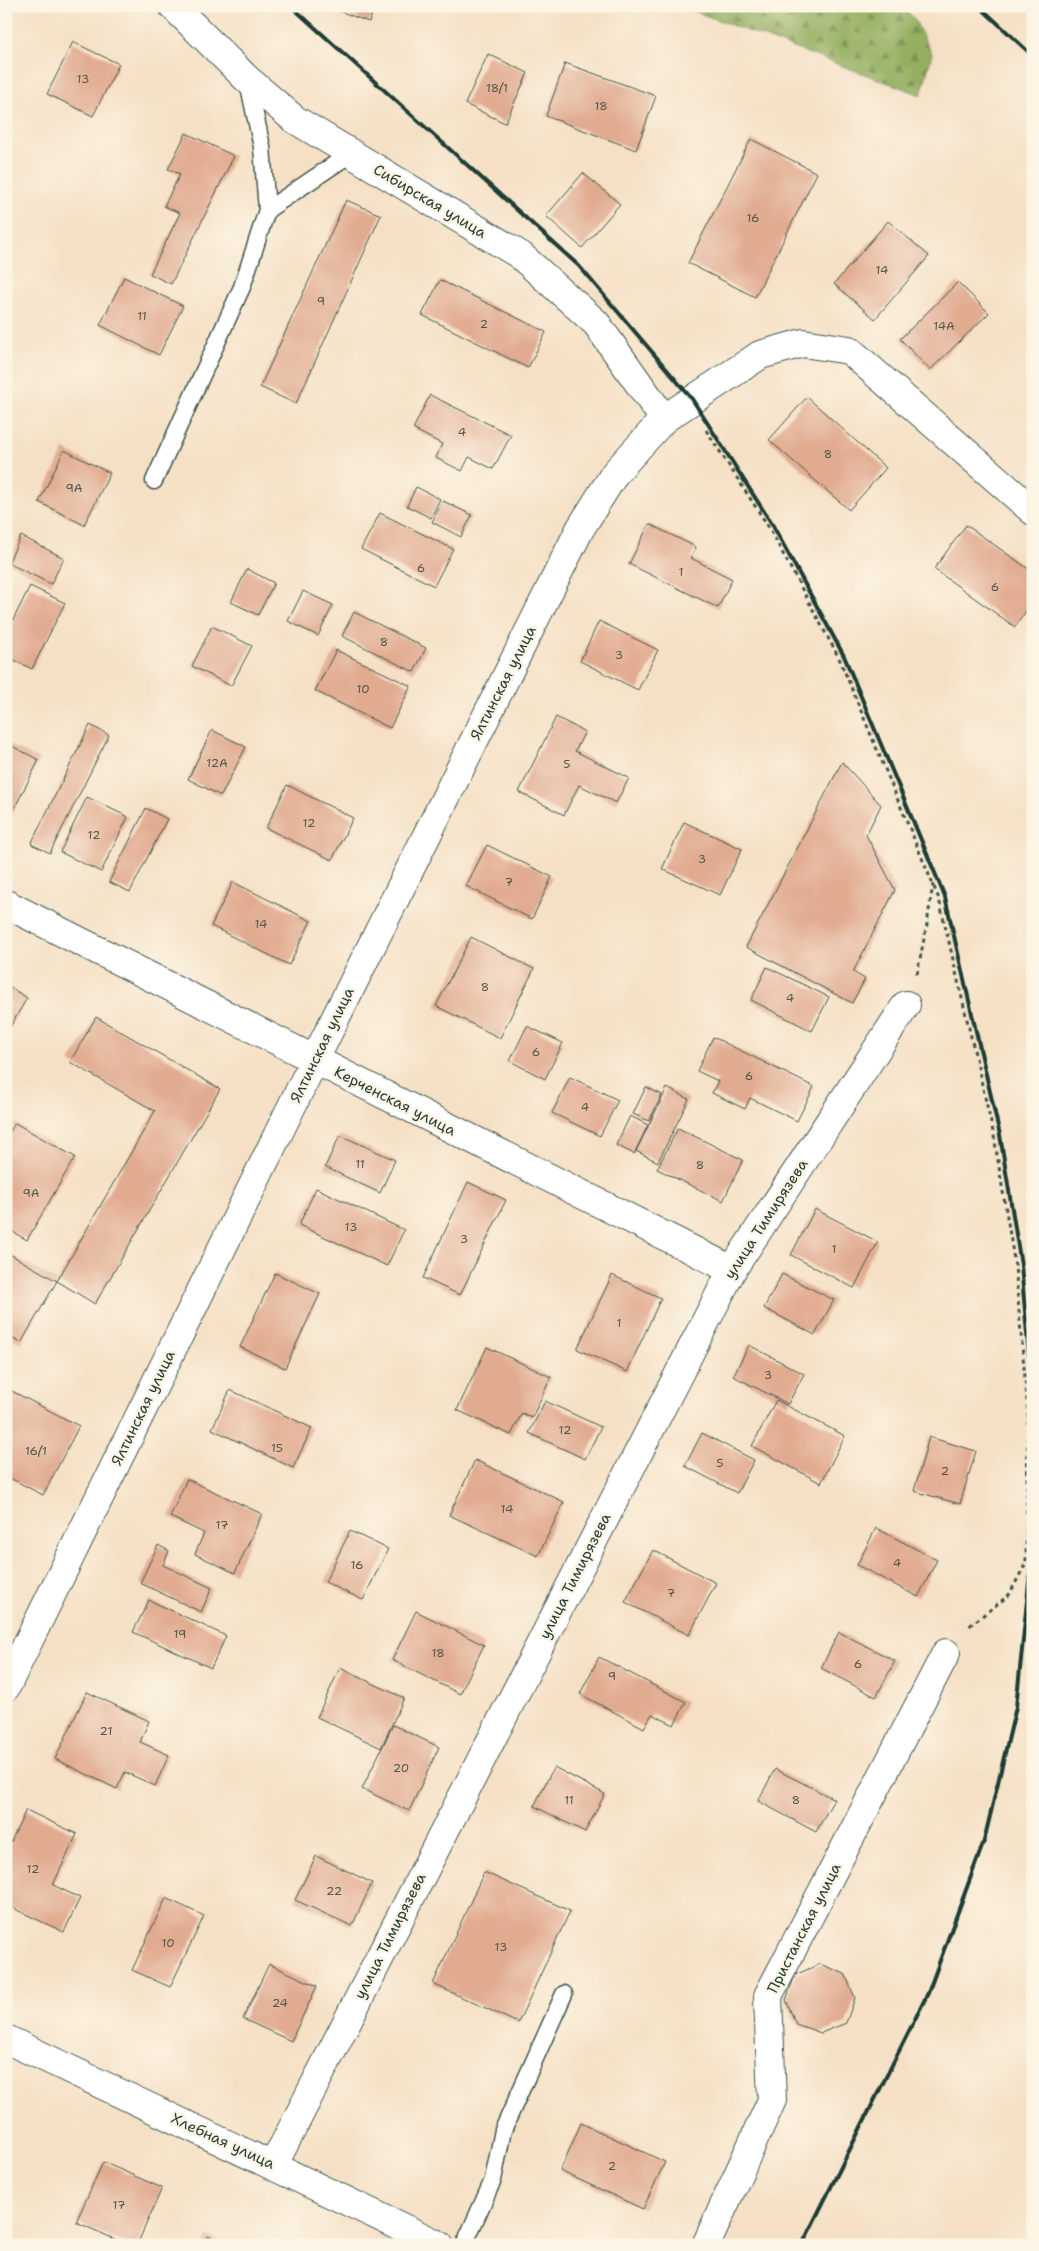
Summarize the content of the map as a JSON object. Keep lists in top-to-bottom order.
{
  "streets": {
    "street": [
      "Сибирская улица",
      "Ялтинская улица",
      "Керченская улица",
      "улица Тимирязева",
      "Пристанская улица",
      "Хлебная улица"
    ]
  },
  "crossings": [
    ["Сибирская улица", "Ялтинская улица"],
    ["Ялтинская улица", "Керченская улица"],
    ["Керченская улица", "улица Тимирязева"],
    ["улица Тимирязева", "Хлебная улица"]
  ],
  "house_numbers": [
    "13",
    "18/1",
    "18",
    "16",
    "14",
    "9",
    "11",
    "2",
    "14А",
    "4",
    "8",
    "9А",
    "6",
    "1",
    "6",
    "8",
    "3",
    "10",
    "12А",
    "5",
    "12",
    "12",
    "3",
    "7",
    "14",
    "8",
    "4",
    "6",
    "6",
    "4",
    "11",
    "8",
    "9А",
    "13",
    "3",
    "1",
    "1",
    "3",
    "12",
    "15",
    "16/1",
    "5",
    "2",
    "14",
    "17",
    "4",
    "16",
    "7",
    "19",
    "18",
    "6",
    "9",
    "21",
    "20",
    "11",
    "8",
    "12",
    "22",
    "10",
    "13",
    "24",
    "2",
    "17"
  ]
}
